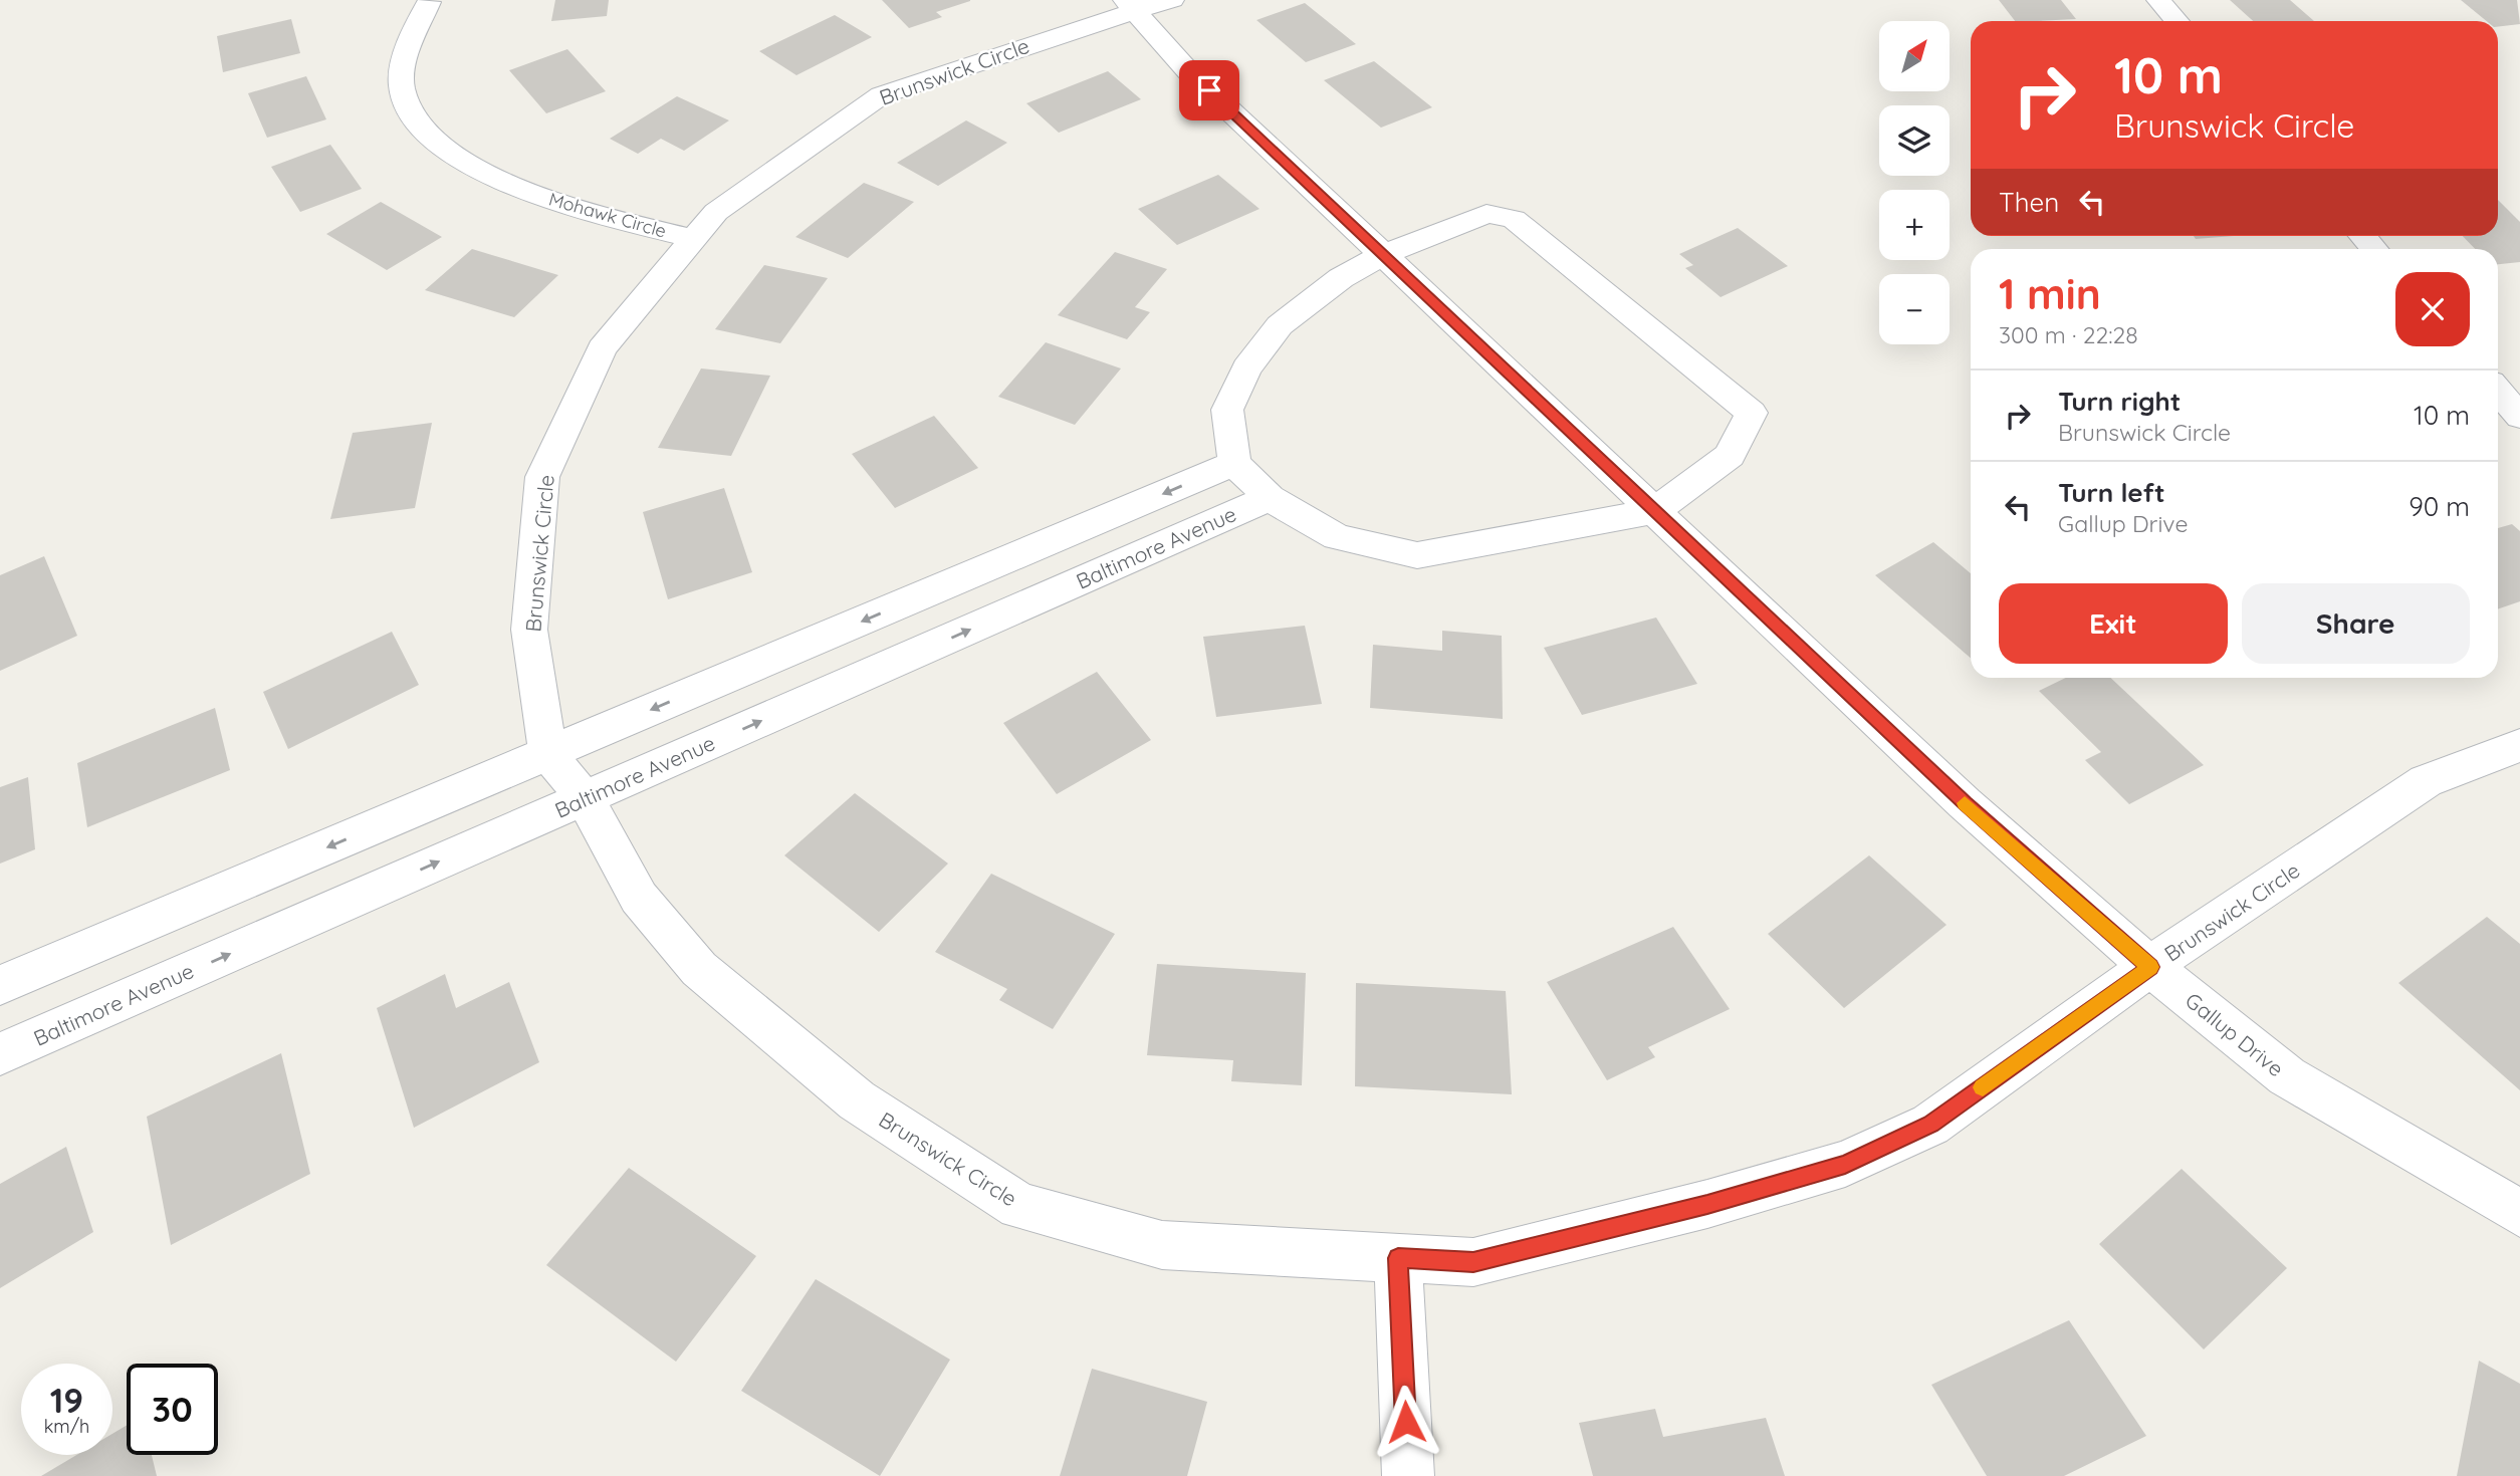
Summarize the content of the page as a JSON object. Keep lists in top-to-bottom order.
{
  "streets": {
    "street": [
      "Brunswick Circle",
      "Mohawk Circle",
      "Baltimore Avenue",
      "Gallup Drive"
    ]
  },
  "crossings": [
    ["Brunswick Circle", "Mohawk Circle"],
    ["Brunswick Circle", "Baltimore Avenue"],
    ["Brunswick Circle", "Gallup Drive"]
  ],
  "north": "top right",
  "page": {
    "map_buttons": ["+", "−"],
    "turn": ["10 m", "Brunswick Circle"],
    "then": "Then",
    "heading": ["1 min", "300 m · 22:28"],
    "list": [
      {
        "name": "Turn right",
        "note": "Brunswick Circle",
        "value": "10 m"
      },
      {
        "name": "Turn left",
        "note": "Gallup Drive",
        "value": "90 m"
      }
    ],
    "buttons": ["Exit", "Share"],
    "speed": "19 km/h",
    "limit": "30"
  }
}
